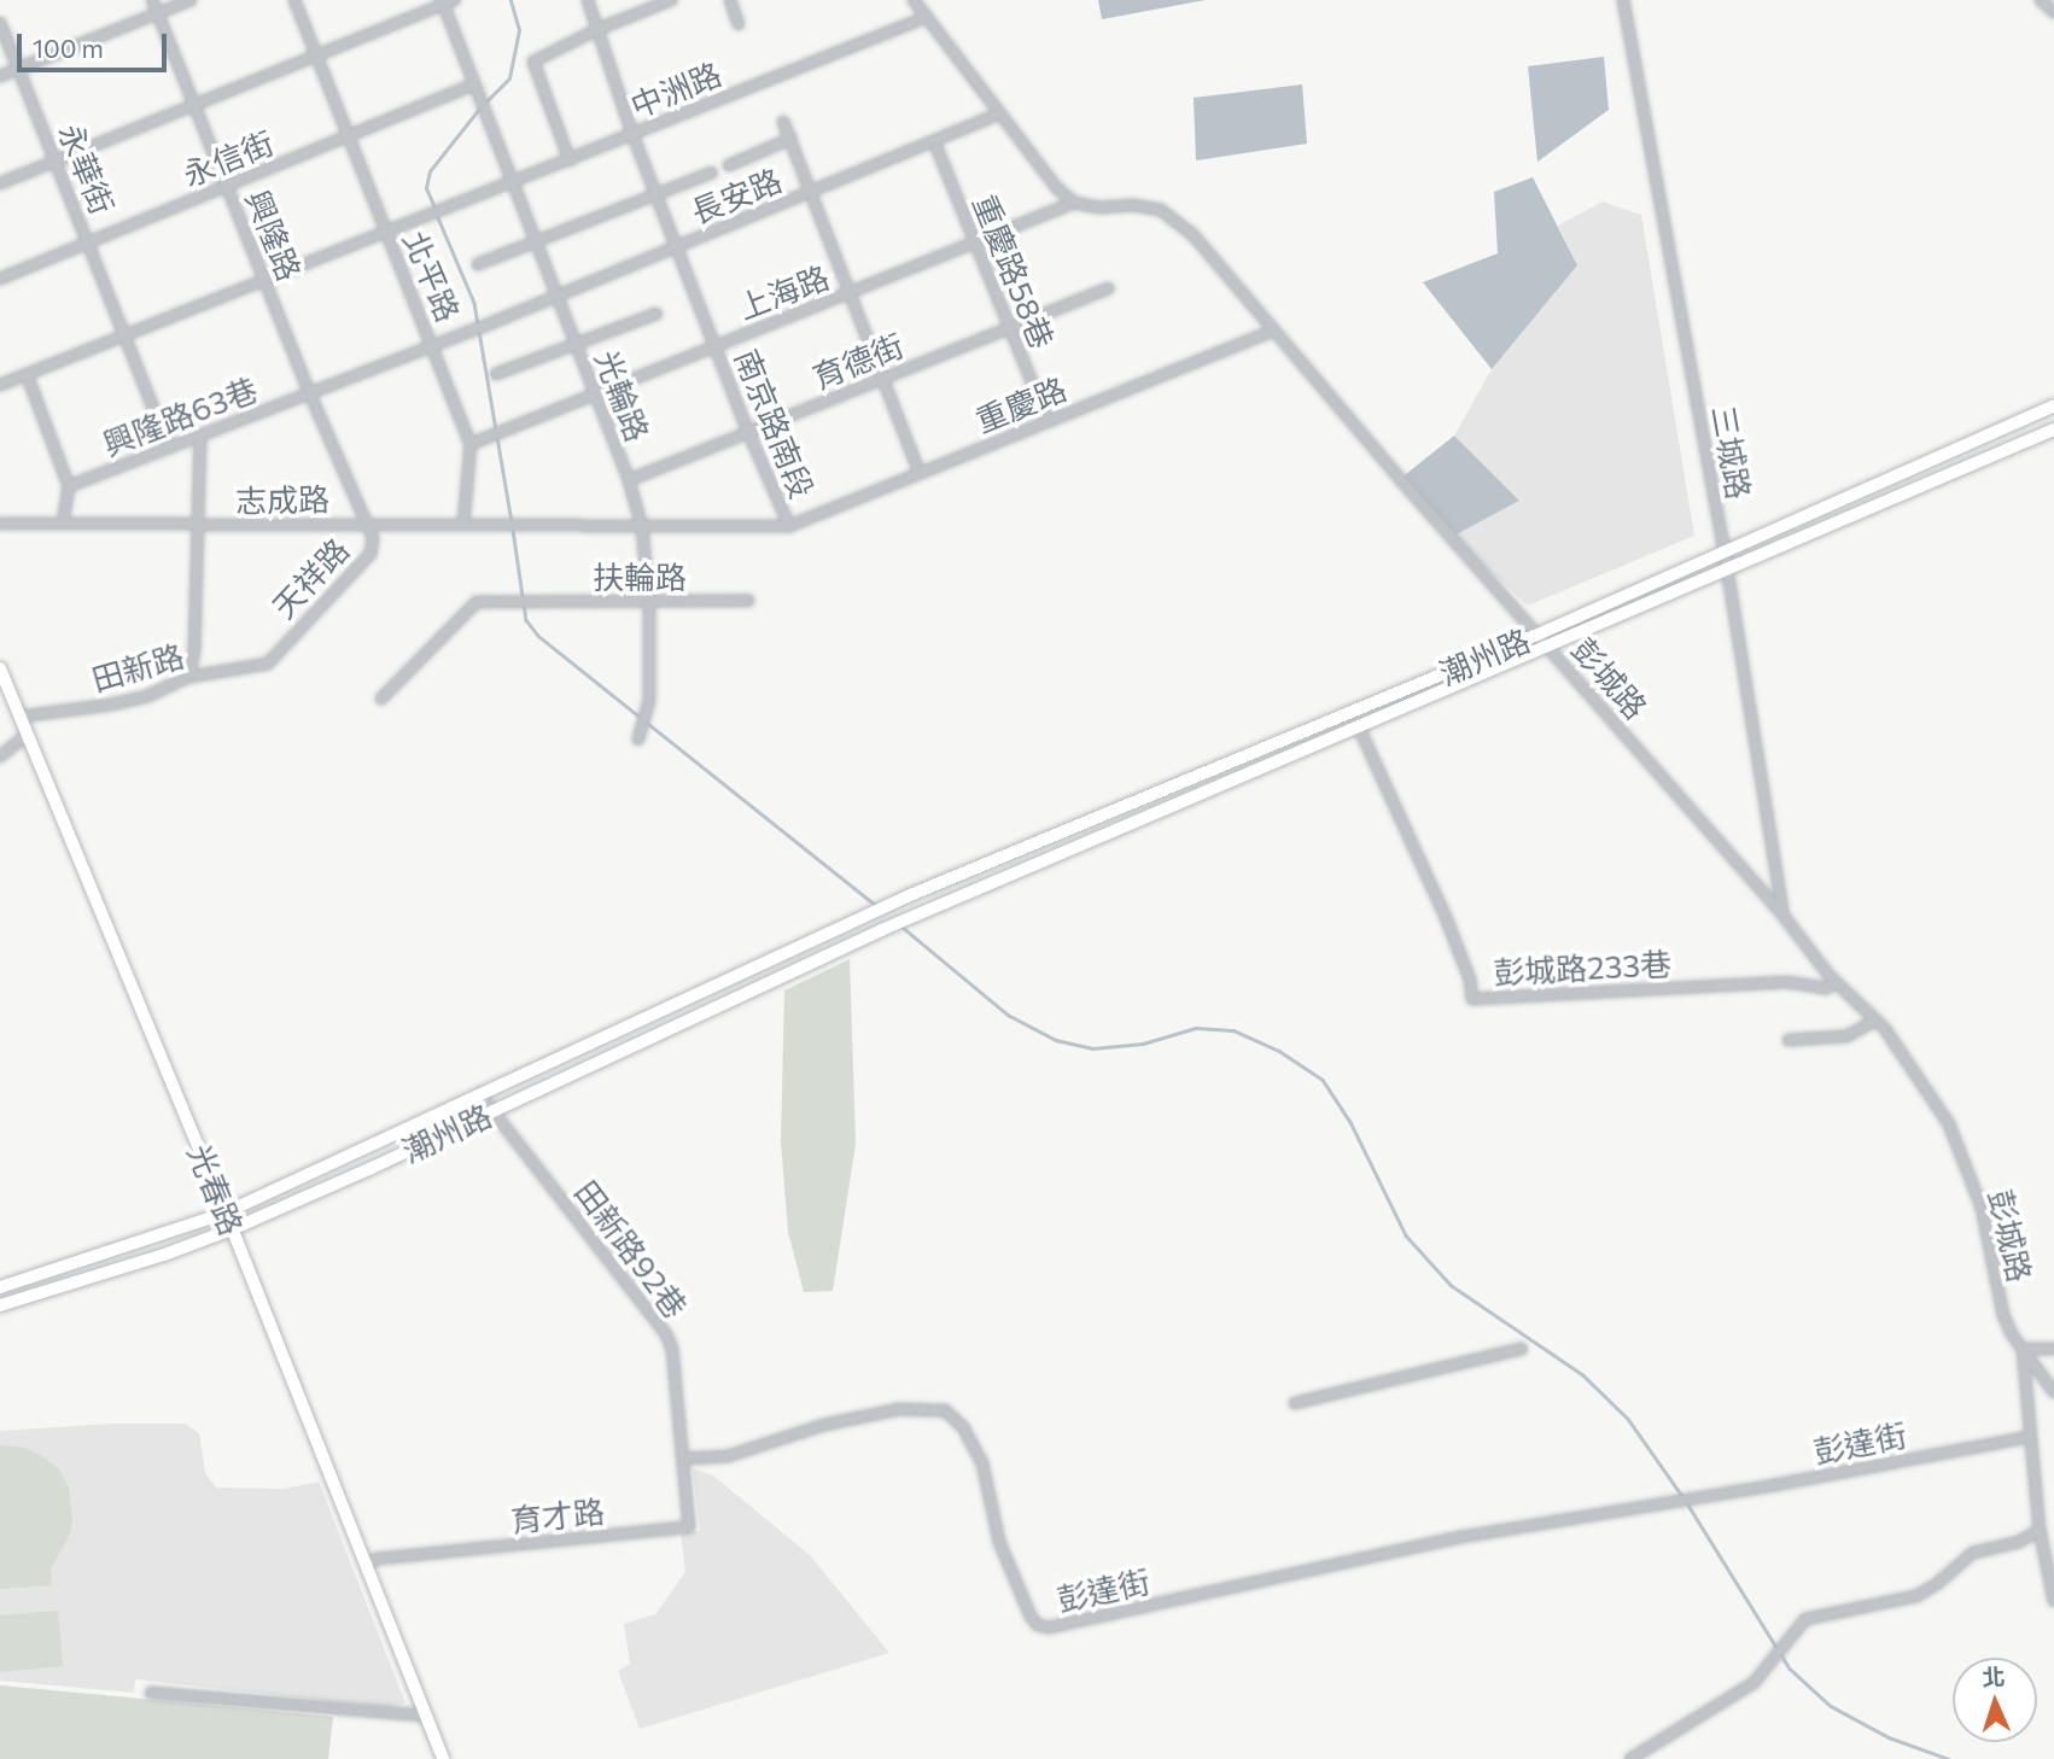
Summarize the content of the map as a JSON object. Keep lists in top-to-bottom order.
{
  "streets": {
    "main road": ["潮州路", "光春路"],
    "street": [
      "中洲路",
      "永信街",
      "永華街",
      "長安路",
      "興隆路",
      "重慶路58巷",
      "北平路",
      "上海路",
      "育德街",
      "光輪路",
      "重慶路",
      "興隆路63巷",
      "南京路南段",
      "三城路",
      "志成路",
      "扶輪路",
      "天祥路",
      "田新路",
      "彭城路",
      "彭城路233巷",
      "田新路92巷",
      "彭達街",
      "育才路"
    ]
  },
  "crossings": [
    ["中洲路", "北平路"],
    ["中洲路", "光輪路"],
    ["中洲路", "南京路南段"],
    ["永信街", "永華街"],
    ["永信街", "興隆路"],
    ["永信街", "北平路"],
    ["永信街", "光輪路"],
    ["永華街", "興隆路63巷"],
    ["長安路", "重慶路58巷"],
    ["長安路", "北平路"],
    ["長安路", "光輪路"],
    ["長安路", "南京路南段"],
    ["興隆路", "興隆路63巷"],
    ["興隆路", "志成路"],
    ["興隆路", "天祥路"],
    ["重慶路58巷", "上海路"],
    ["重慶路58巷", "育德街"],
    ["重慶路58巷", "重慶路"],
    ["北平路", "上海路"],
    ["北平路", "志成路"],
    ["上海路", "光輪路"],
    ["上海路", "南京路南段"],
    ["上海路", "彭城路"],
    ["育德街", "光輪路"],
    ["育德街", "南京路南段"],
    ["光輪路", "志成路"],
    ["光輪路", "扶輪路"],
    ["重慶路", "南京路南段"],
    ["重慶路", "彭城路"],
    ["三城路", "潮州路"],
    ["三城路", "彭城路"],
    ["志成路", "天祥路"],
    ["天祥路", "田新路"],
    ["潮州路", "彭城路"],
    ["潮州路", "彭城路233巷"],
    ["潮州路", "光春路"],
    ["潮州路", "田新路92巷"],
    ["田新路", "光春路"],
    ["彭城路", "彭城路233巷"],
    ["光春路", "育才路"],
    ["田新路92巷", "彭達街"],
    ["田新路92巷", "育才路"],
    ["彭達街", "育才路"]
  ],
  "scale_bar": "100 m",
  "north": "top"
}
